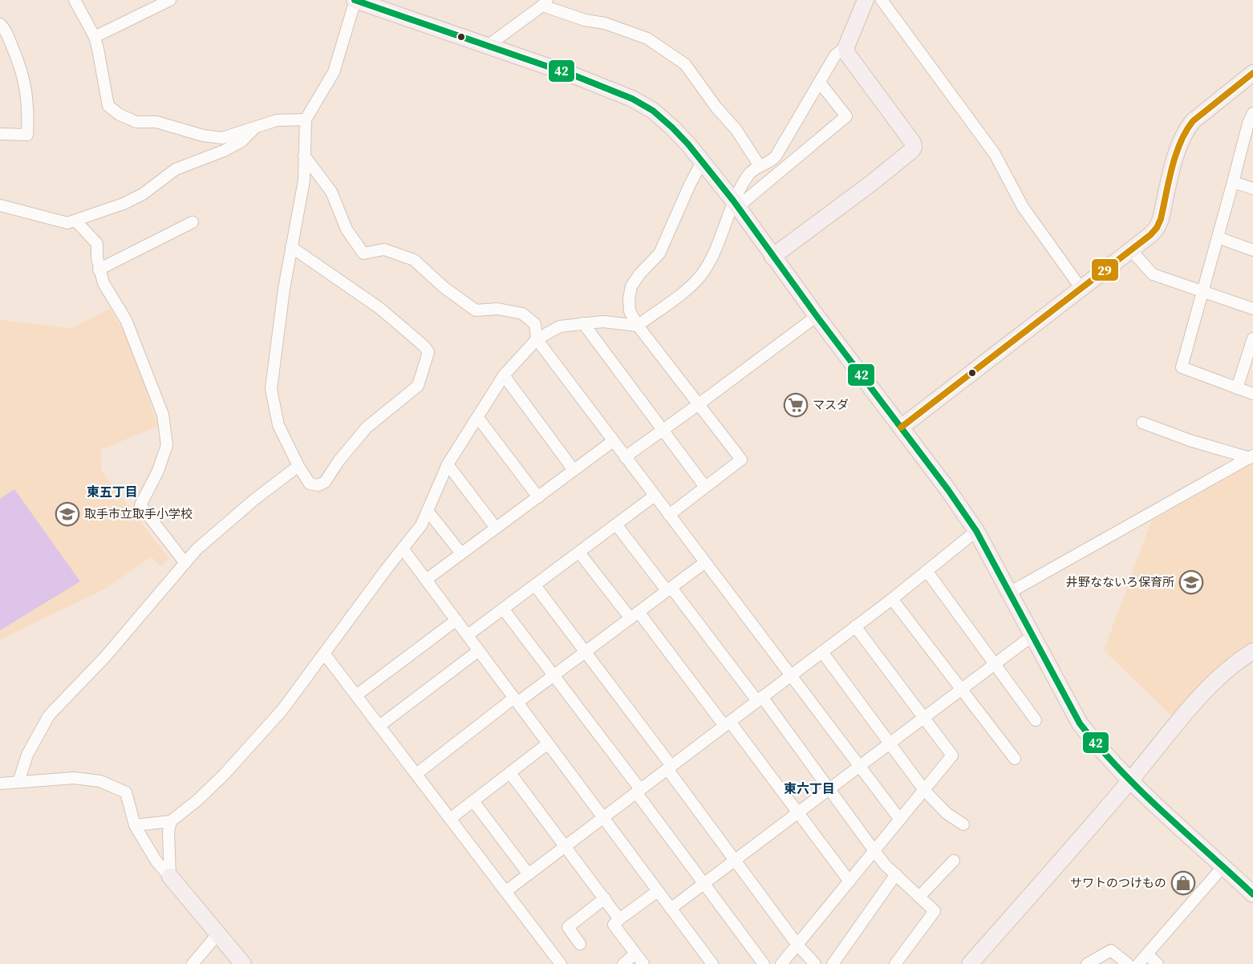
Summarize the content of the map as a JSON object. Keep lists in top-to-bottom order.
{
  "districts": ["東五丁目", "東六丁目"],
  "places": {
    "supermarket": ["マスダ"],
    "school or university": ["取手市立取手小学校", "井野なないろ保育所"],
    "shop": ["サワトのつけもの"]
  },
  "lines": ["transit line 42", "transit line 29"]
}
